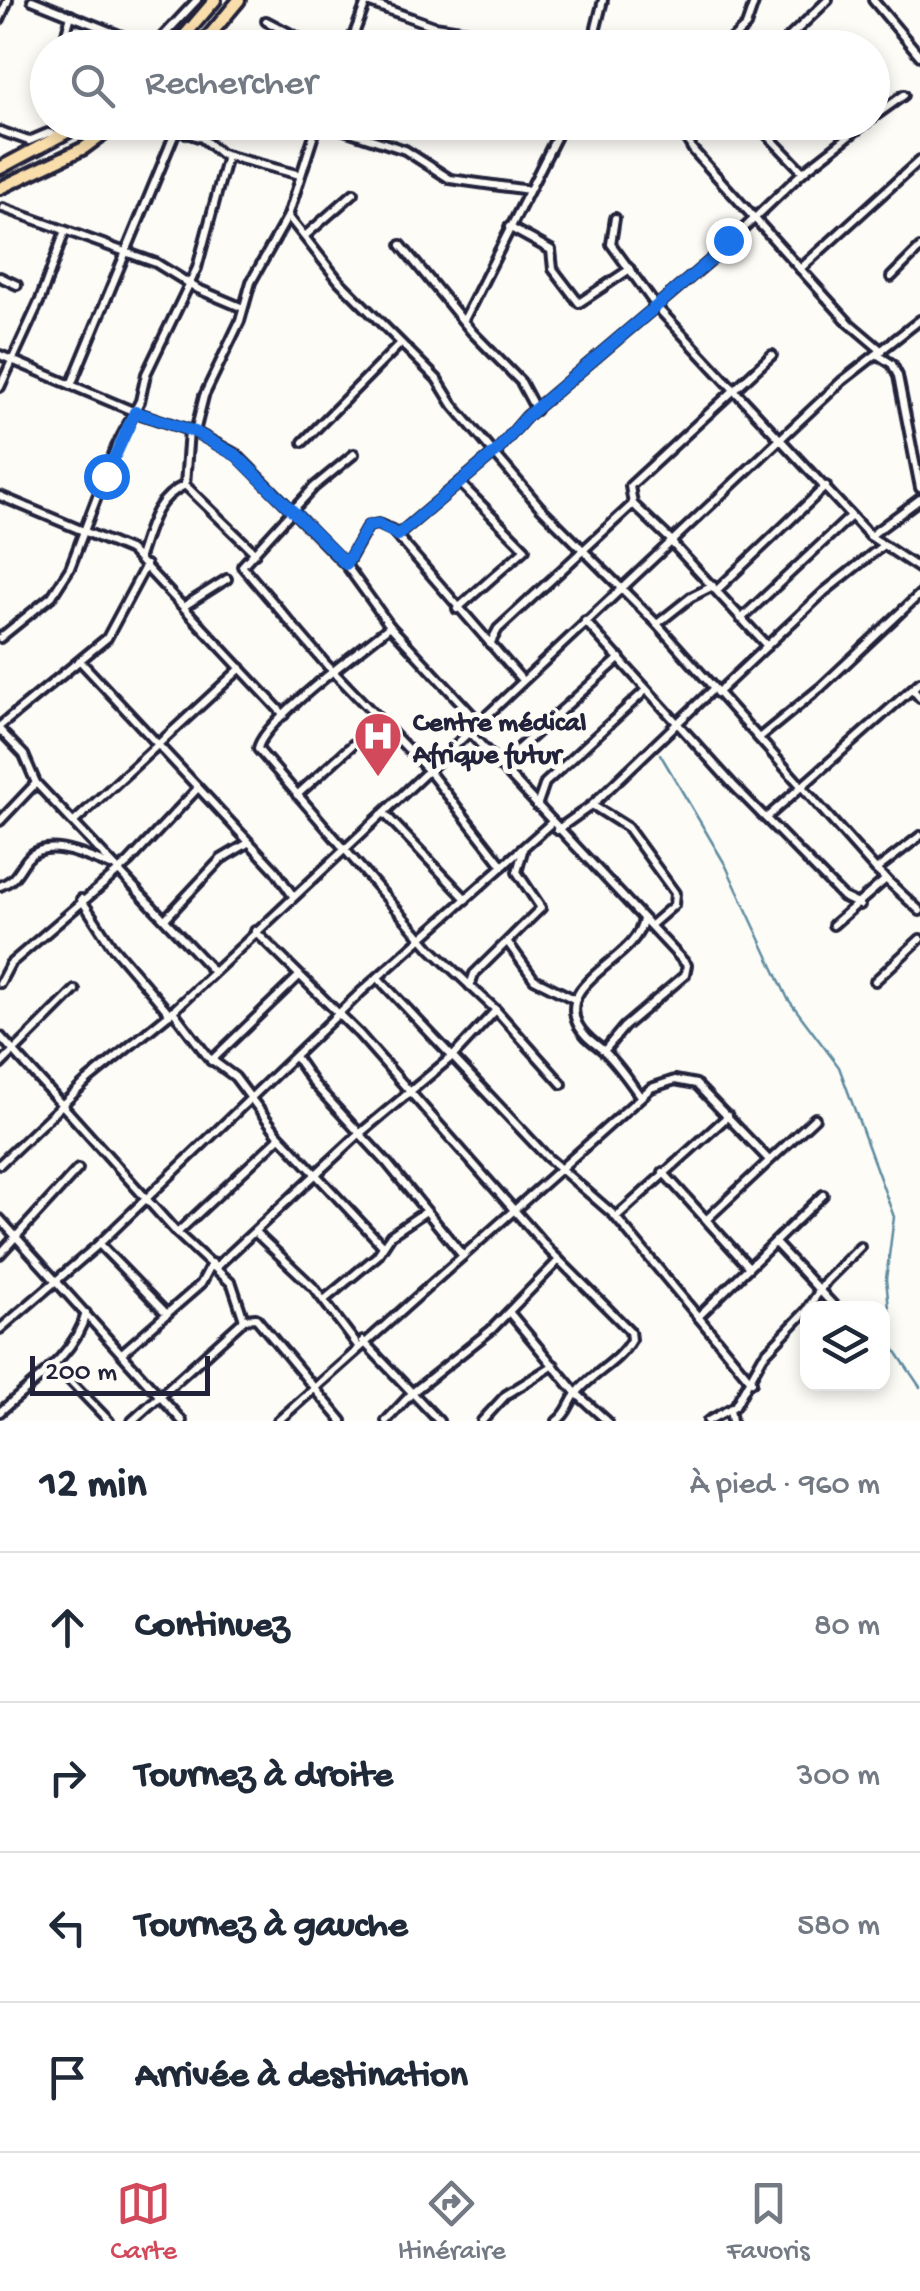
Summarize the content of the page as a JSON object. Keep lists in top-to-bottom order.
{
  "places": {
    "hospital": ["Centre médical Afrique futur"]
  },
  "scale_bar": "200 m",
  "page": {
    "search": "Rechercher",
    "scale": "200 m",
    "heading": ["12 min", "À pied · 960 m"],
    "list": [
      ["Continuez", "80 m"],
      ["Tournez à droite", "300 m"],
      ["Tournez à gauche", "580 m"],
      "Arrivée à destination"
    ],
    "nav": ["Carte", "Itinéraire", "Favoris"]
  }
}
